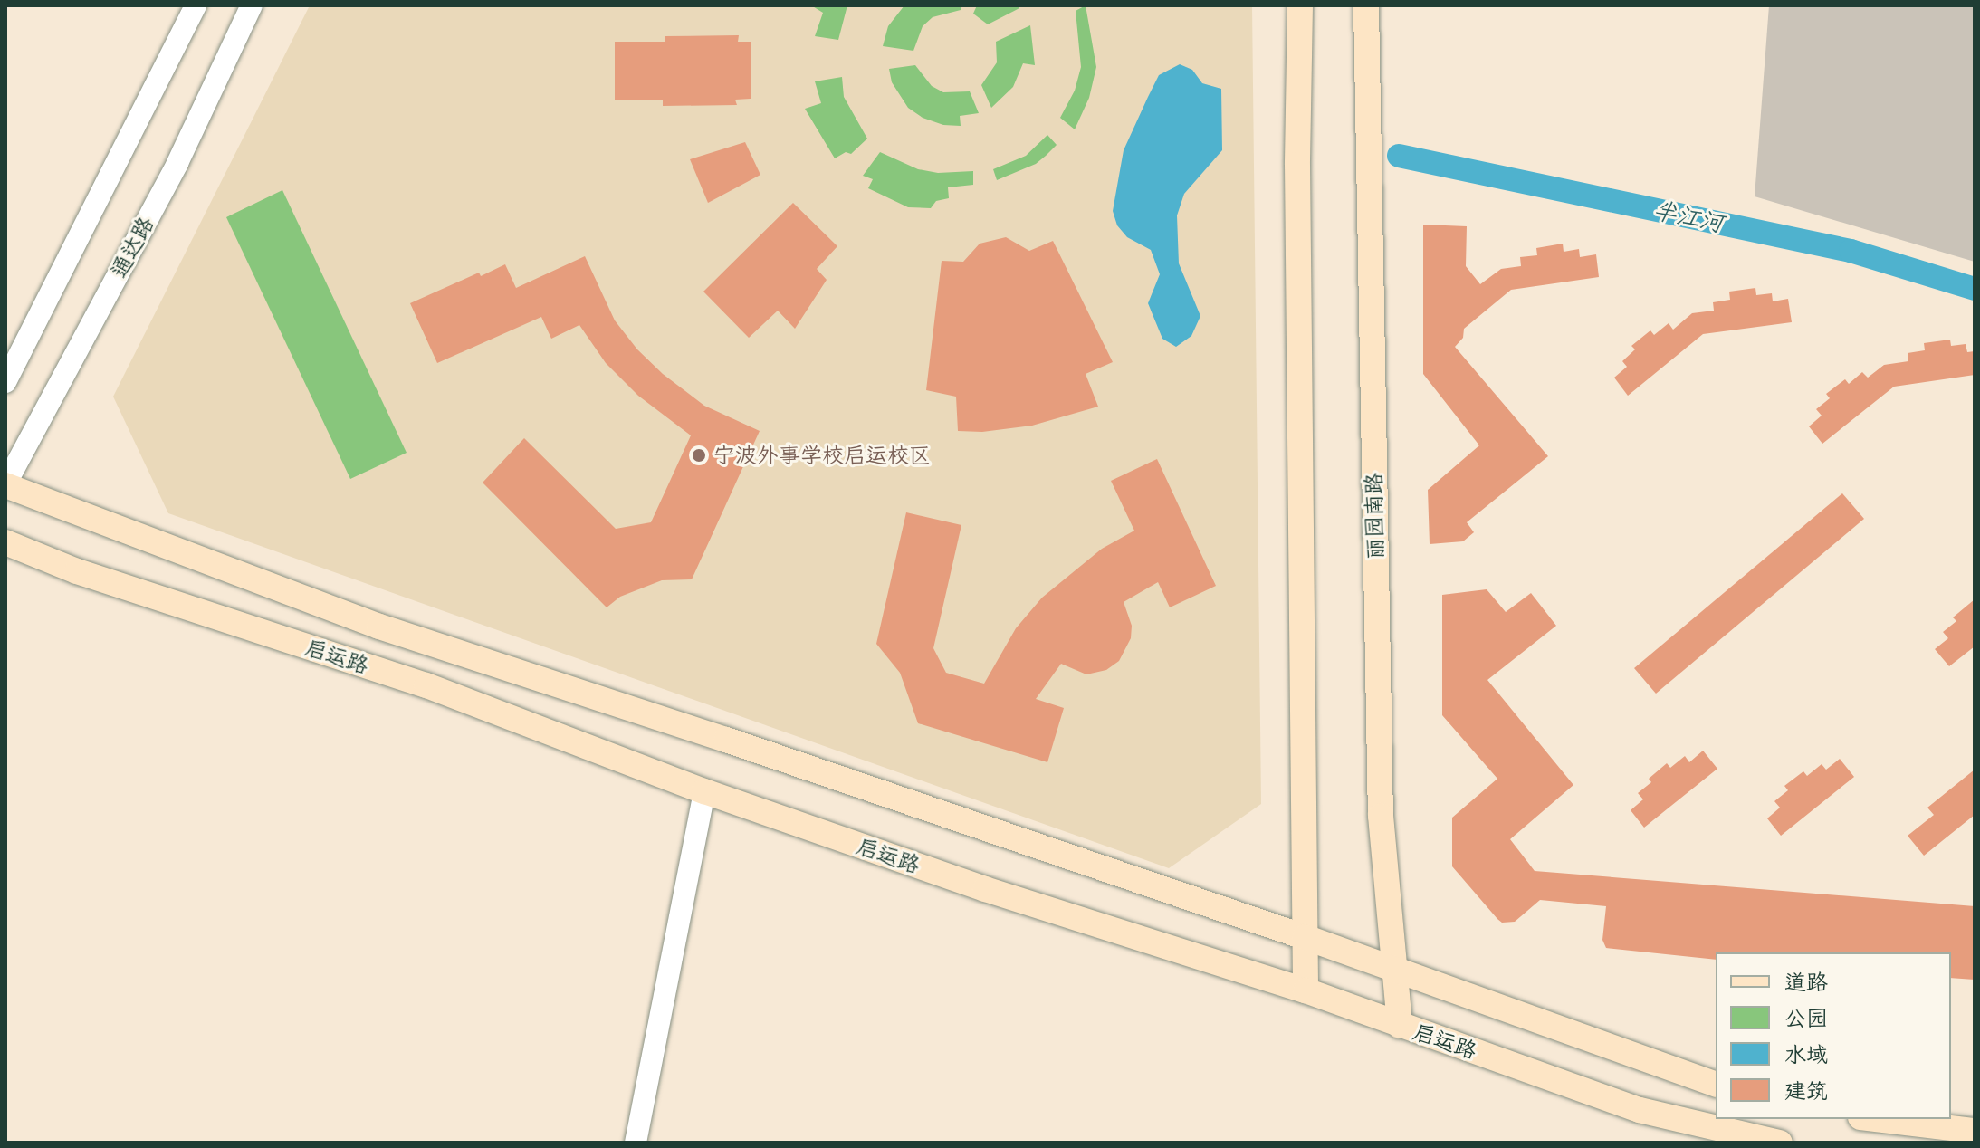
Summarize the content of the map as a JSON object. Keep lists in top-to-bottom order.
{
  "streets": {
    "main road": ["丽园南路", "启运路"],
    "street": ["通达路"]
  },
  "crossings": [
    ["通达路", "启运路"],
    ["丽园南路", "启运路"]
  ],
  "water": ["半江河"],
  "places": ["宁波外事学校启运校区"],
  "legend": [
    "道路",
    "公园",
    "水域",
    "建筑"
  ]
}
